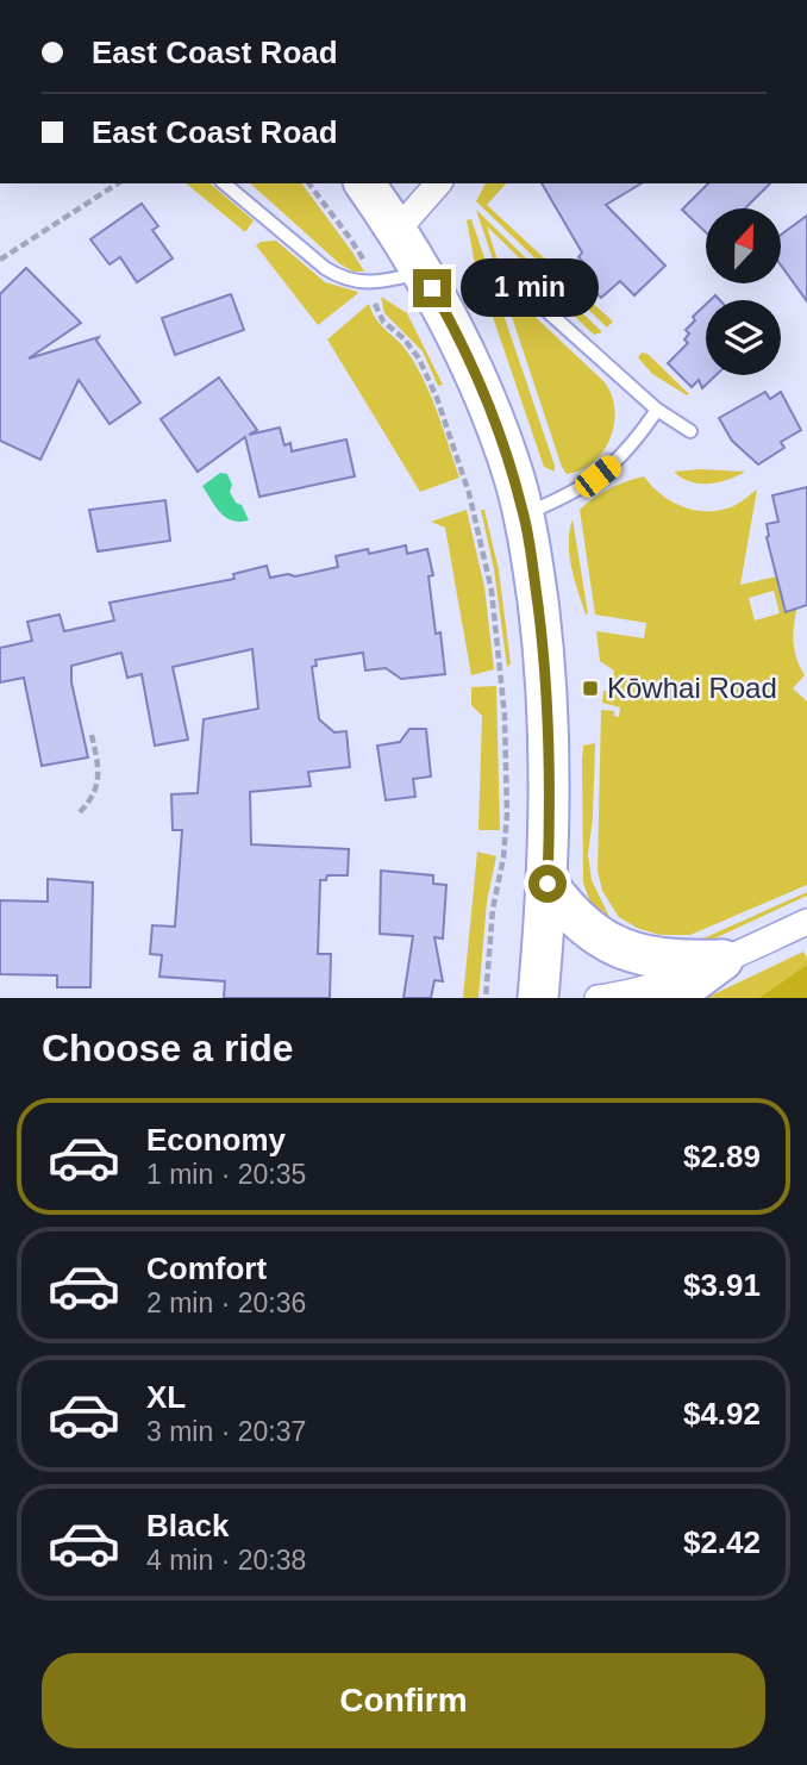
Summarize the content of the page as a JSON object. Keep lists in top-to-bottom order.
{
  "places": {
    "transit": ["Kōwhai Road"]
  },
  "north": "top",
  "page": {
    "banner": ["East Coast Road", "East Coast Road"],
    "bubble": "1 min",
    "heading": "Choose a ride",
    "list": [
      {
        "name": "Economy",
        "note": "1 min · 20:35",
        "value": "$2.89"
      },
      {
        "name": "Comfort",
        "note": "2 min · 20:36",
        "value": "$3.91"
      },
      {
        "name": "XL",
        "note": "3 min · 20:37",
        "value": "$4.92"
      },
      {
        "name": "Black",
        "note": "4 min · 20:38",
        "value": "$2.42"
      }
    ],
    "buttons": "Confirm"
  }
}
